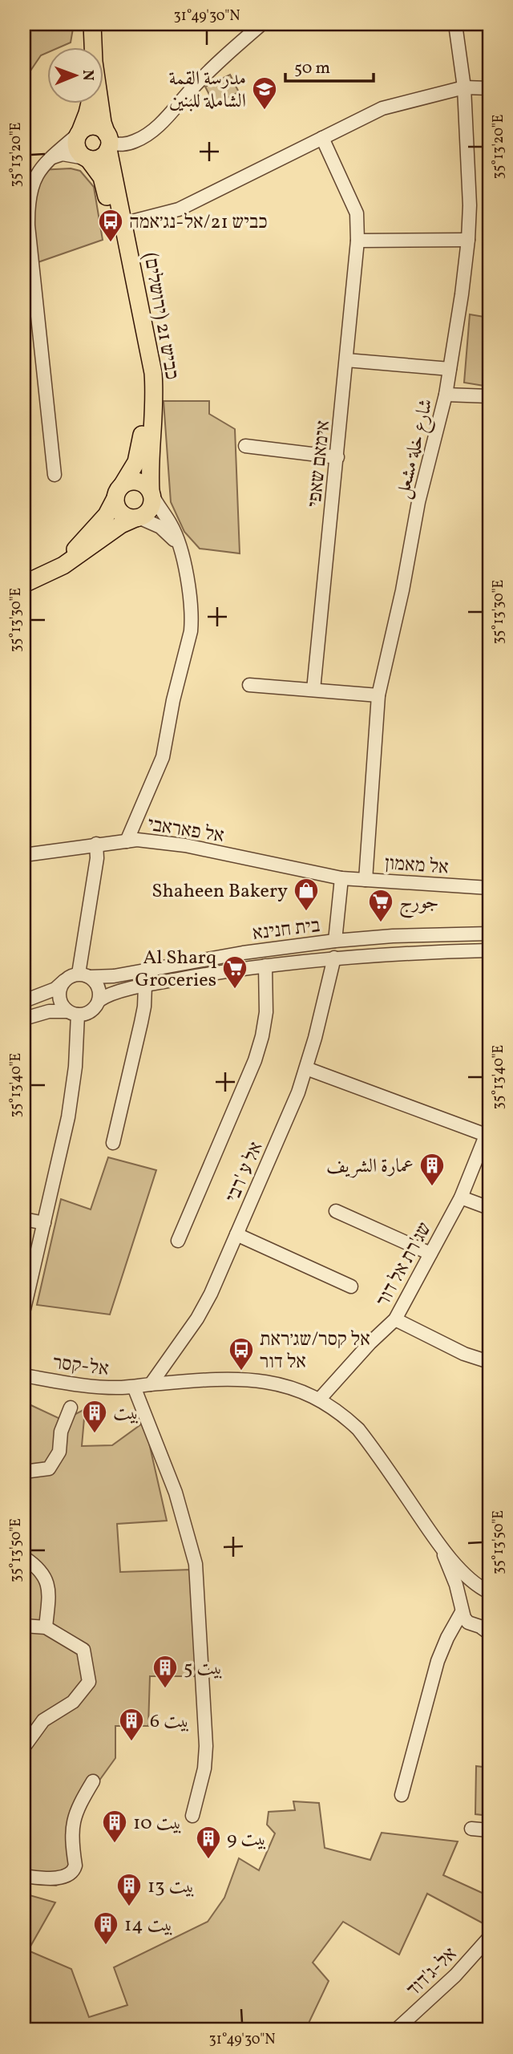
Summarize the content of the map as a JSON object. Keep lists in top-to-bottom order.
{
  "streets": {
    "main road": ["כביש 21 (ירושלים)"],
    "street": [
      "شارع خلة مشعل",
      "אימאם שאפי",
      "אל פאראבי",
      "אל מאמון",
      "בית חנינא",
      "אל ע 'רבי",
      "שג'רת אל דור",
      "אל-קסר",
      "אל-ג'דוד"
    ]
  },
  "crossings": [
    ["شارع خلة مشعل", "אל מאמון"],
    ["אל פאראבי", "אל מאמון"],
    ["בית חנינא", "אל ע 'רבי"],
    ["אל ע 'רבי", "אל-קסר"],
    ["שג'רת אל דור", "אל-קסר"]
  ],
  "places": {
    "school or university": ["مدرسة القمة الشاملة للبنين"],
    "bus stop": ["כביש 21/אל-נג׳אמה", "אל קסר/שג׳ראת אל דור"],
    "shop": ["Shaheen Bakery"],
    "supermarket": ["جورج", "Al Sharq Groceries"],
    "building": [
      "عمارة الشريف",
      "بيت",
      "بيت 5",
      "بيت 6",
      "بيت 10",
      "بيت 9",
      "بيت 13",
      "بيت 14"
    ]
  },
  "scale_bar": "50 m",
  "north": "right",
  "coordinates": [
    "31°49'30\"N",
    "35°13'20\"E",
    "35°13'30\"E",
    "35°13'40\"E",
    "35°13'50\"E"
  ]
}
